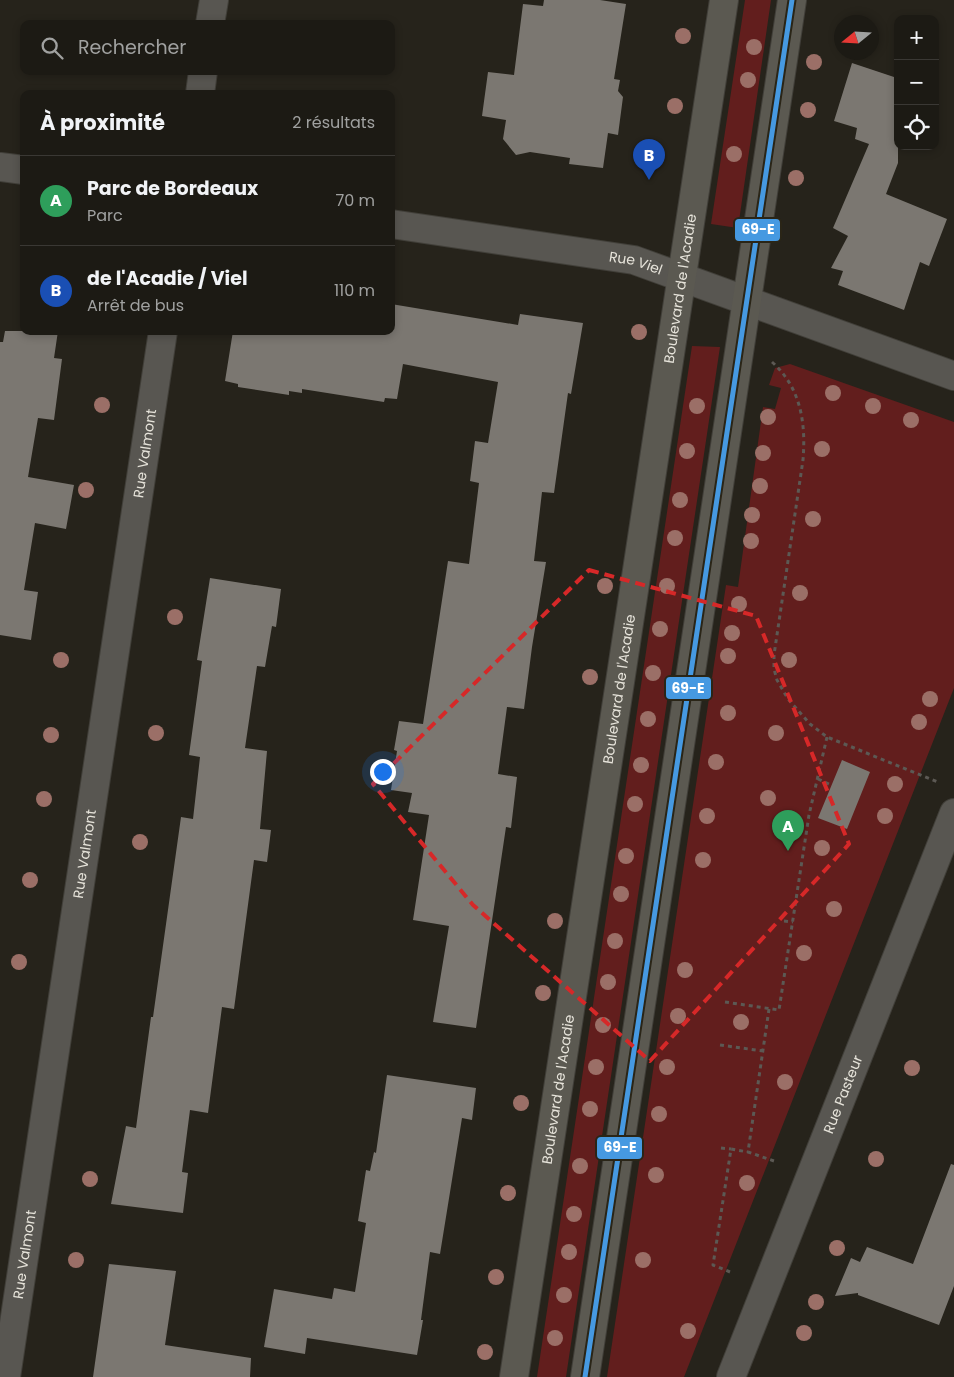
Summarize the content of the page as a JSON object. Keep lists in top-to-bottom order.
{
  "streets": {
    "main road": ["Boulevard de l'Acadie"],
    "street": ["Rue Viel", "Rue Valmont", "Rue Pasteur"]
  },
  "crossings": [
    ["Rue Viel", "Boulevard de l'Acadie"]
  ],
  "lines": ["transit line 69-E"],
  "north": "left",
  "page": {
    "map_buttons": ["+", "−"],
    "search": "Rechercher",
    "heading": ["À proximité", "2 résultats"],
    "pins": ["B", "A"],
    "list": [
      {
        "mark": "A",
        "name": "Parc de Bordeaux",
        "note": "Parc",
        "value": "70 m"
      },
      {
        "mark": "B",
        "name": "de l'Acadie / Viel",
        "note": "Arrêt de bus",
        "value": "110 m"
      }
    ]
  }
}
